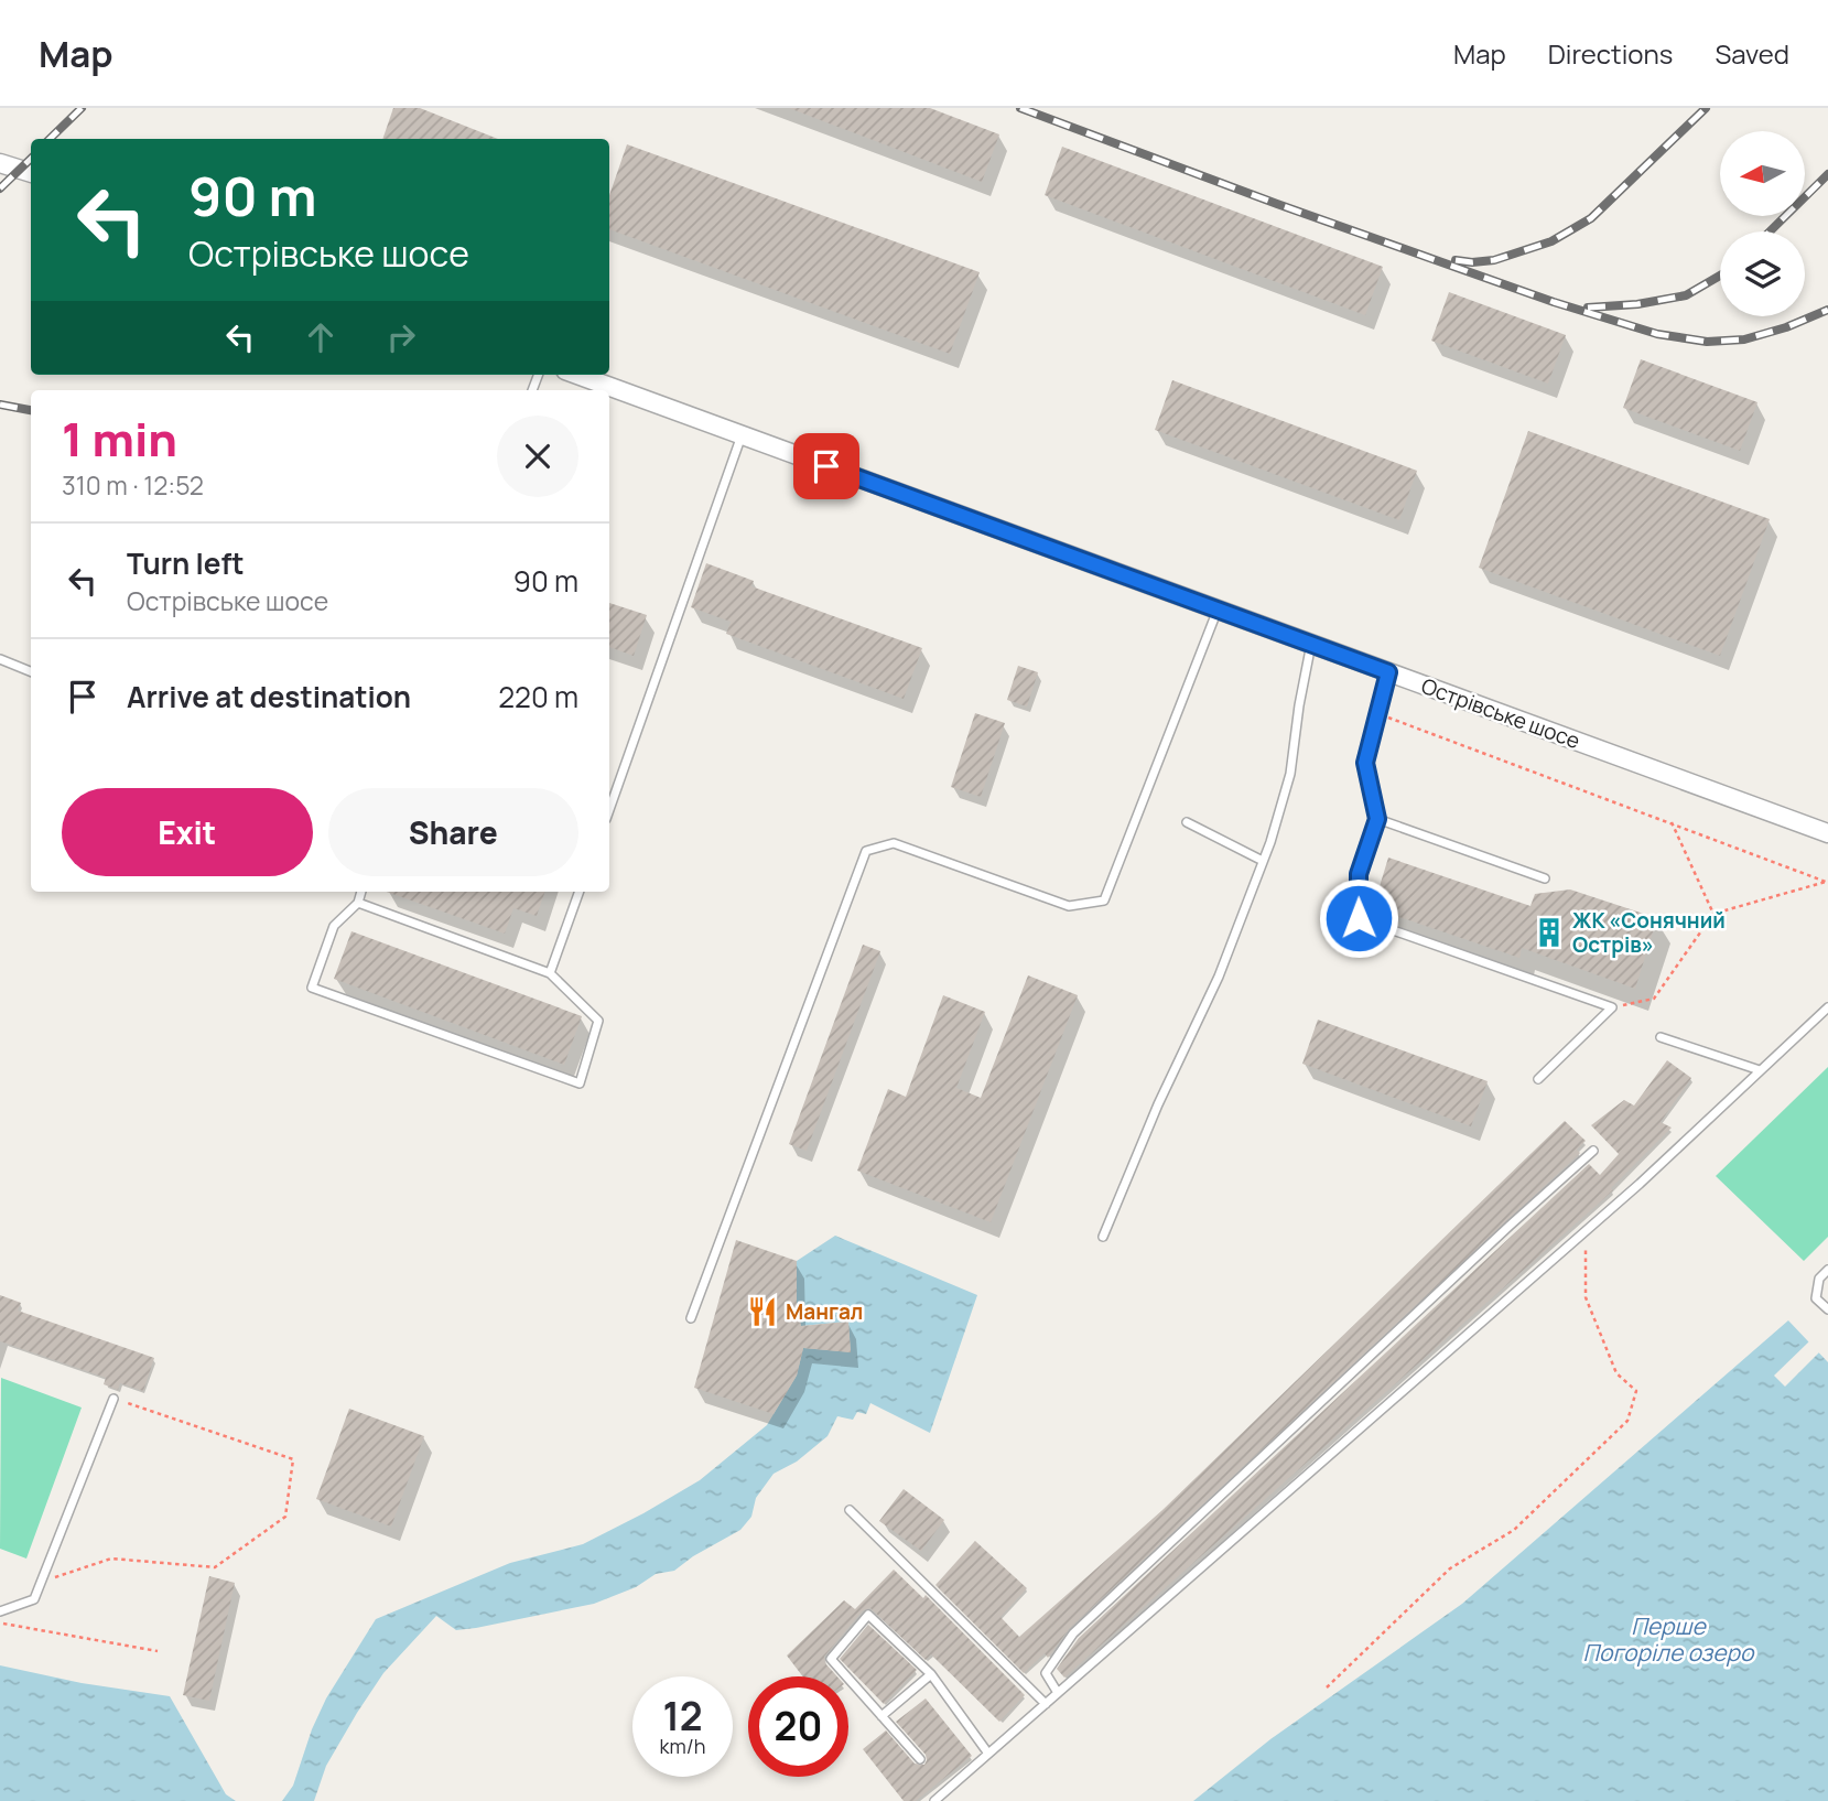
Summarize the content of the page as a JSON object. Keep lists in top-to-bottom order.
{
  "streets": {
    "street": ["Острівське шосе"]
  },
  "water": ["Перше Погоріле озеро"],
  "places": {
    "building": ["ЖК «Сонячний Острів»"],
    "restaurant": ["Мангал"]
  },
  "north": "left",
  "page": {
    "header": "Map",
    "nav": ["Map", "Directions", "Saved"],
    "turn": ["90 m", "Острівське шосе"],
    "heading": ["1 min", "310 m · 12:52"],
    "list": [
      {
        "name": "Turn left",
        "note": "Острівське шосе",
        "value": "90 m"
      },
      {
        "name": "Arrive at destination",
        "value": "220 m"
      }
    ],
    "buttons": ["Exit", "Share"],
    "speed": "12 km/h",
    "limit": "20"
  }
}
